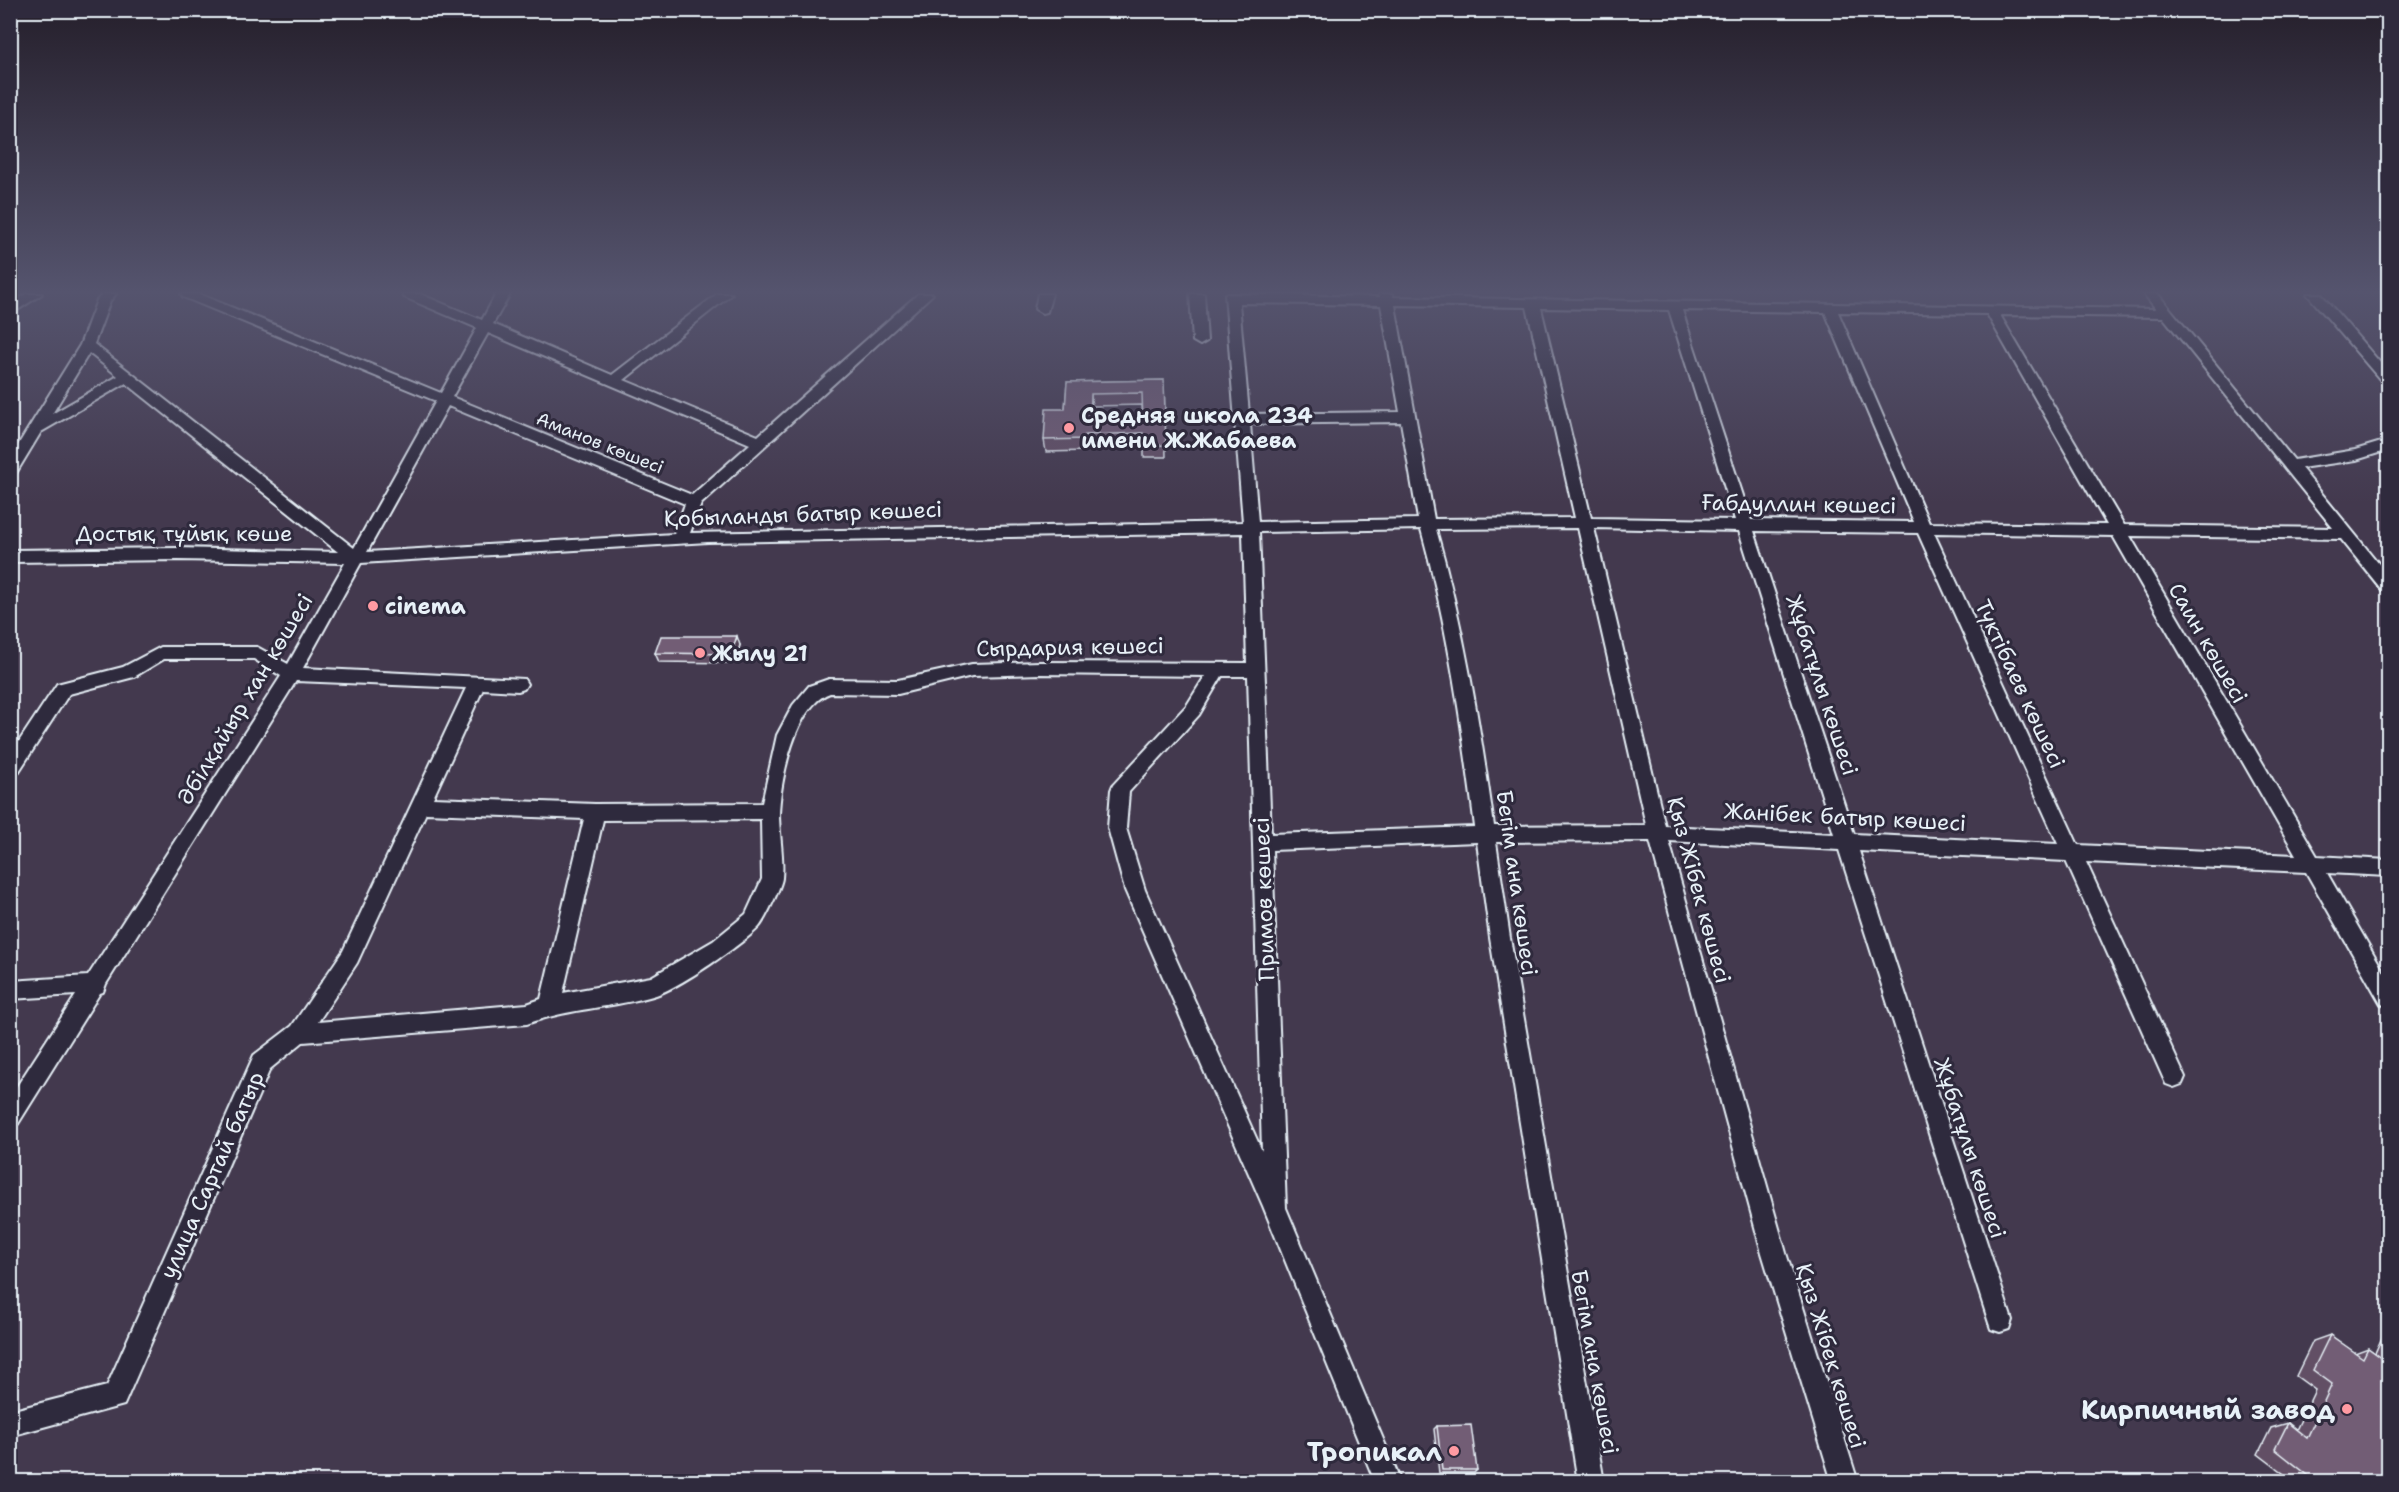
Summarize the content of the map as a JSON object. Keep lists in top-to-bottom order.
{
  "streets": {
    "street": [
      "Аманов көшесі",
      "Ғабдуллин көшесі",
      "Қобыланды батыр көшесі",
      "Достық тұйық көше",
      "Саин көшесі",
      "Сырдария көшесі",
      "Түктібаев көшесі",
      "Жұбатұлы көшесі",
      "Әбілқайыр хан көшесі",
      "Жанібек батыр көшесі",
      "Бегім ана көшесі",
      "Қыз Жібек көшесі",
      "Примов көшесі",
      "улица Сартай батыр"
    ]
  },
  "crossings": [
    ["Аманов көшесі", "Әбілқайыр хан көшесі"],
    ["Ғабдуллин көшесі", "Қобыланды батыр көшесі"],
    ["Ғабдуллин көшесі", "Саин көшесі"],
    ["Ғабдуллин көшесі", "Түктібаев көшесі"],
    ["Ғабдуллин көшесі", "Жұбатұлы көшесі"],
    ["Ғабдуллин көшесі", "Бегім ана көшесі"],
    ["Ғабдуллин көшесі", "Қыз Жібек көшесі"],
    ["Ғабдуллин көшесі", "Примов көшесі"],
    ["Қобыланды батыр көшесі", "Достық тұйық көше"],
    ["Қобыланды батыр көшесі", "Әбілқайыр хан көшесі"],
    ["Қобыланды батыр көшесі", "Примов көшесі"],
    ["Достық тұйық көше", "Әбілқайыр хан көшесі"],
    ["Саин көшесі", "Жанібек батыр көшесі"],
    ["Сырдария көшесі", "Примов көшесі"],
    ["Түктібаев көшесі", "Жанібек батыр көшесі"],
    ["Жұбатұлы көшесі", "Жанібек батыр көшесі"],
    ["Жанібек батыр көшесі", "Бегім ана көшесі"],
    ["Жанібек батыр көшесі", "Қыз Жібек көшесі"],
    ["Жанібек батыр көшесі", "Примов көшесі"]
  ],
  "places": [
    "Средняя школа 234 имени Ж.Жабаева",
    "cinema",
    "Жылу 21",
    "Кирпичный завод",
    "Тропикал"
  ]
}
